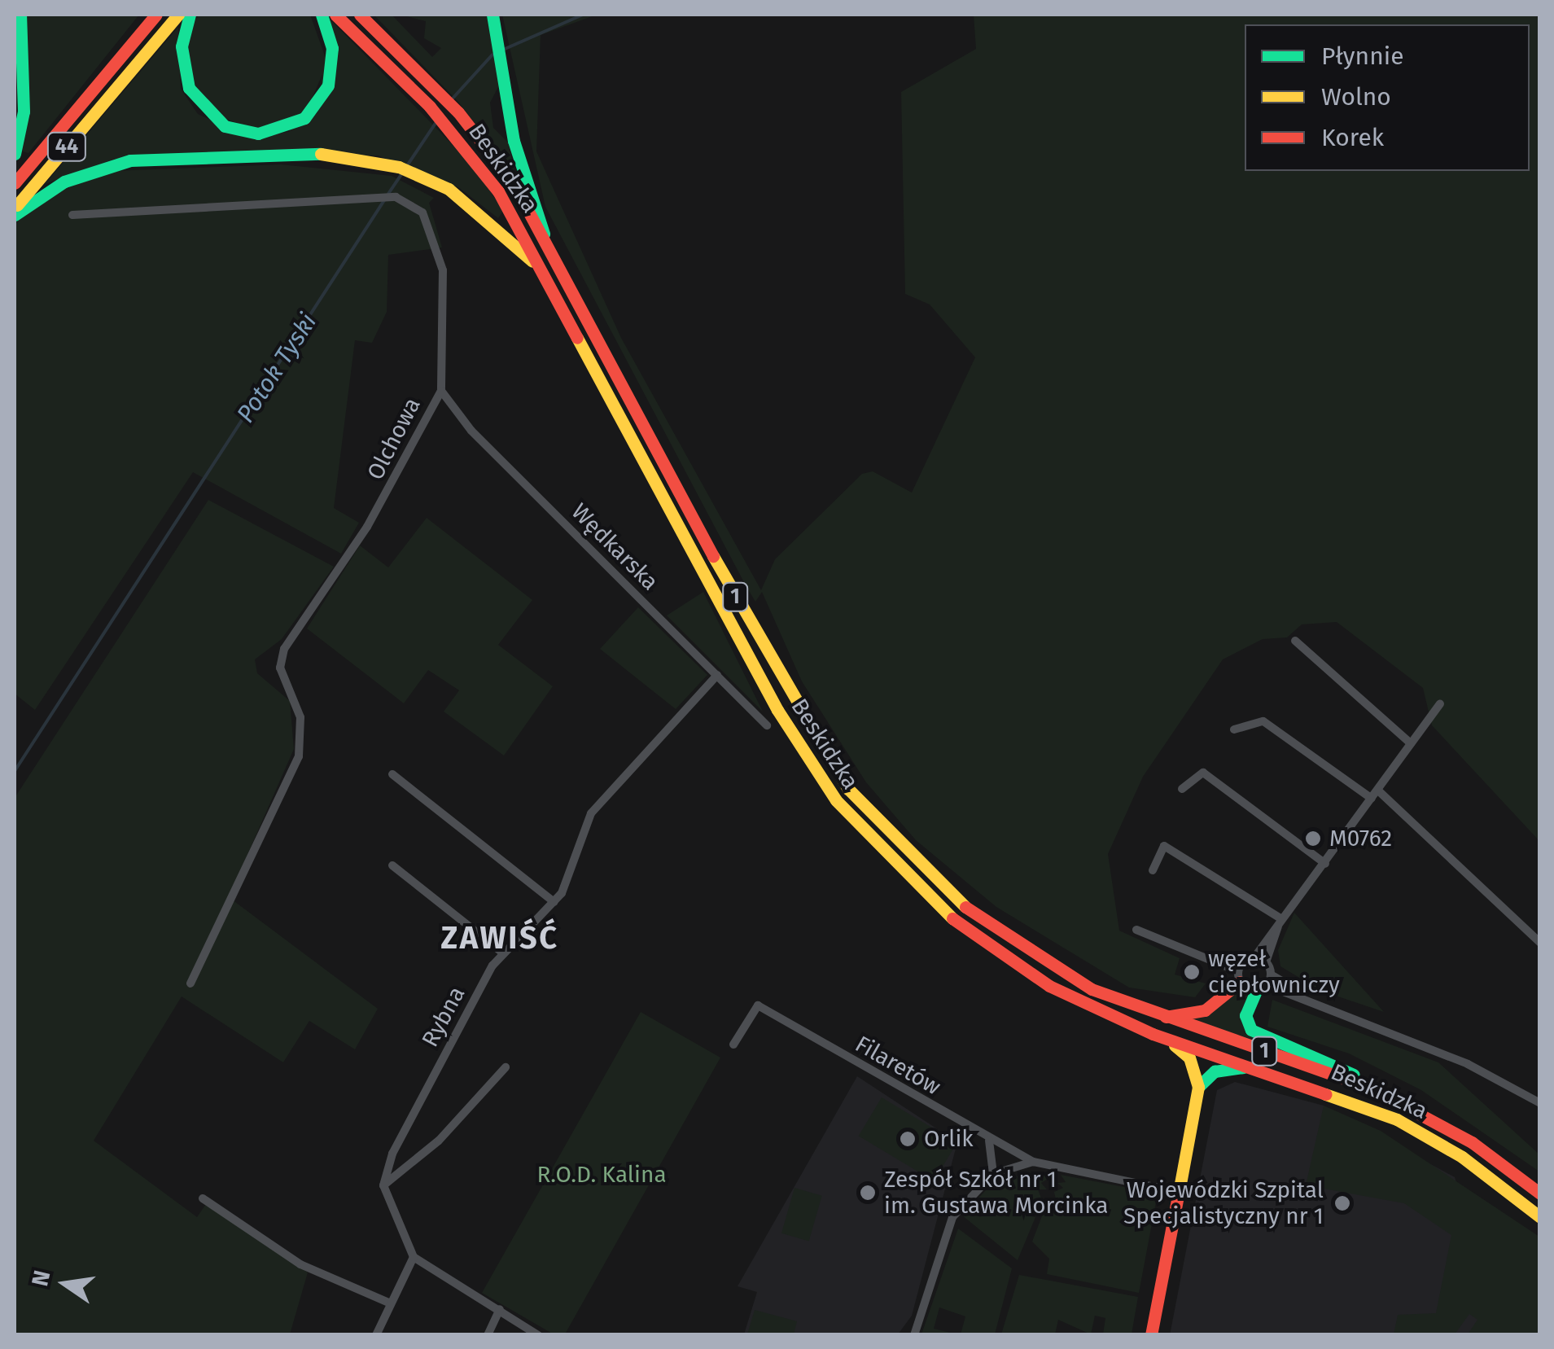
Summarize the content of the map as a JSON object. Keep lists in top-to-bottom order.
{
  "streets": {
    "main road": ["44", "Beskidzka", "1"],
    "street": [
      "Olchowa",
      "Wędkarska",
      "Rybna",
      "Filaretów"
    ]
  },
  "crossings": [
    ["Olchowa", "Wędkarska"],
    ["Wędkarska", "Rybna"]
  ],
  "districts": ["ZAWIŚĆ"],
  "water": ["Potok Tyski"],
  "parks": ["R.O.D. Kalina"],
  "places": [
    "M0762",
    "węzeł ciepłowniczy",
    "Orlik",
    "Zespół Szkół nr 1 im. Gustawa Morcinka",
    "Wojewódzki Szpital Specjalistyczny nr 1"
  ],
  "legend": ["Płynnie", "Wolno", "Korek"],
  "north": "left"
}
